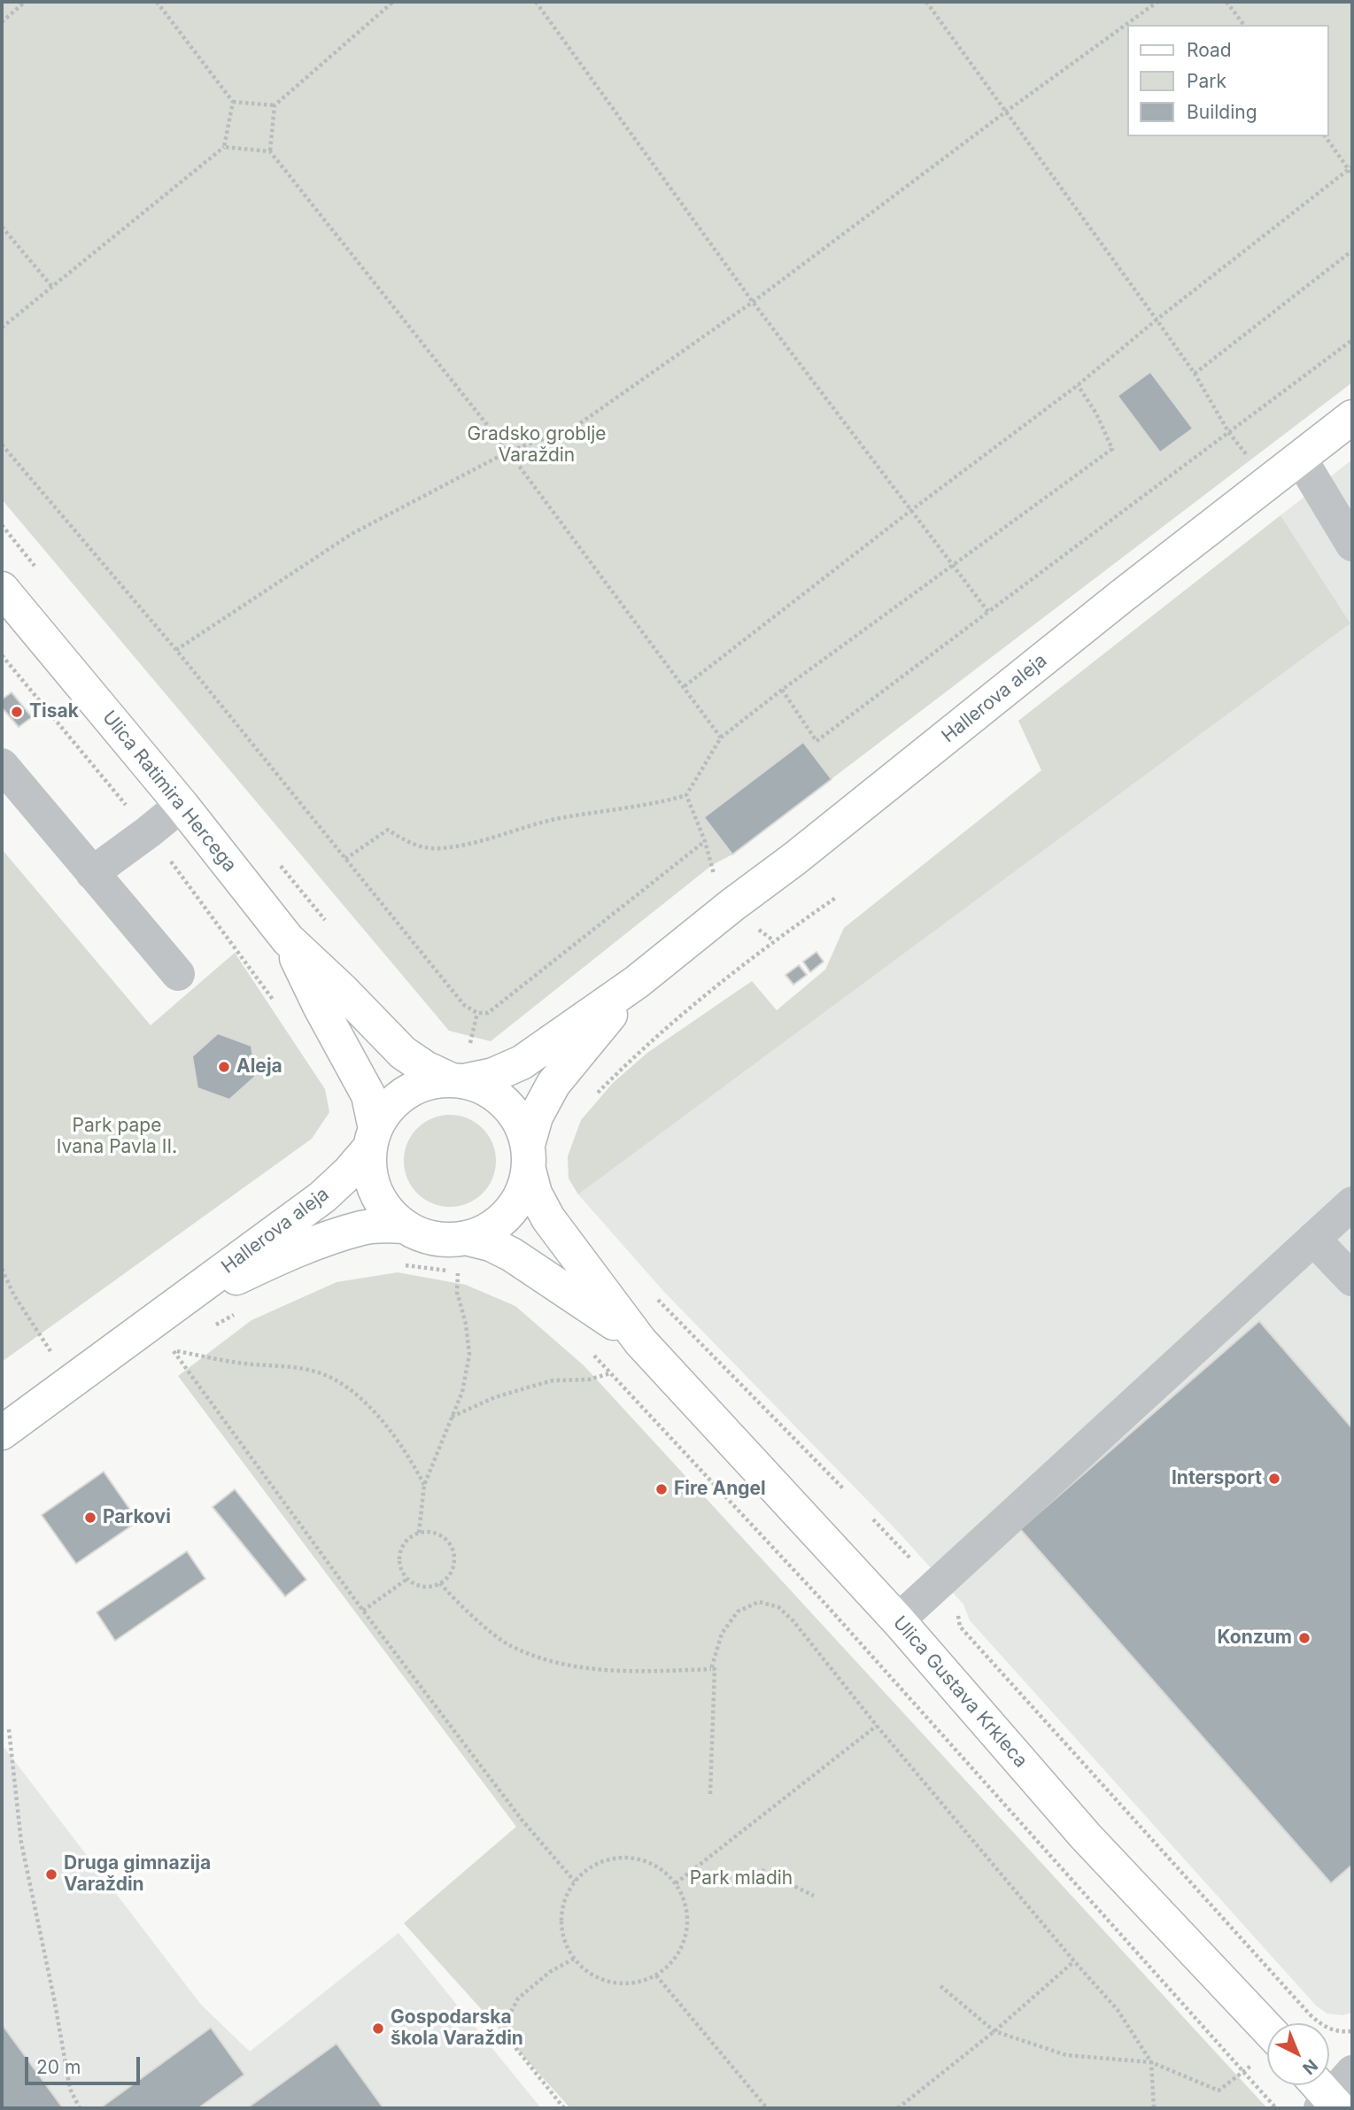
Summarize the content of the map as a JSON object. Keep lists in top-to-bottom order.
{
  "streets": {
    "main road": ["Hallerova aleja", "Ulica Ratimira Hercega", "Ulica Gustava Krkleca"]
  },
  "crossings": [
    ["Hallerova aleja", "Ulica Ratimira Hercega"],
    ["Hallerova aleja", "Ulica Gustava Krkleca"],
    ["Ulica Ratimira Hercega", "Ulica Gustava Krkleca"]
  ],
  "parks": ["Gradsko groblje Varaždin", "Park pape Ivana Pavla II.", "Park mladih"],
  "places": [
    "Tisak",
    "Aleja",
    "Intersport",
    "Fire Angel",
    "Parkovi",
    "Konzum",
    "Druga gimnazija Varaždin",
    "Gospodarska škola Varaždin"
  ],
  "legend": ["Road", "Park", "Building"],
  "scale_bar": "20 m",
  "north": "bottom right"
}
